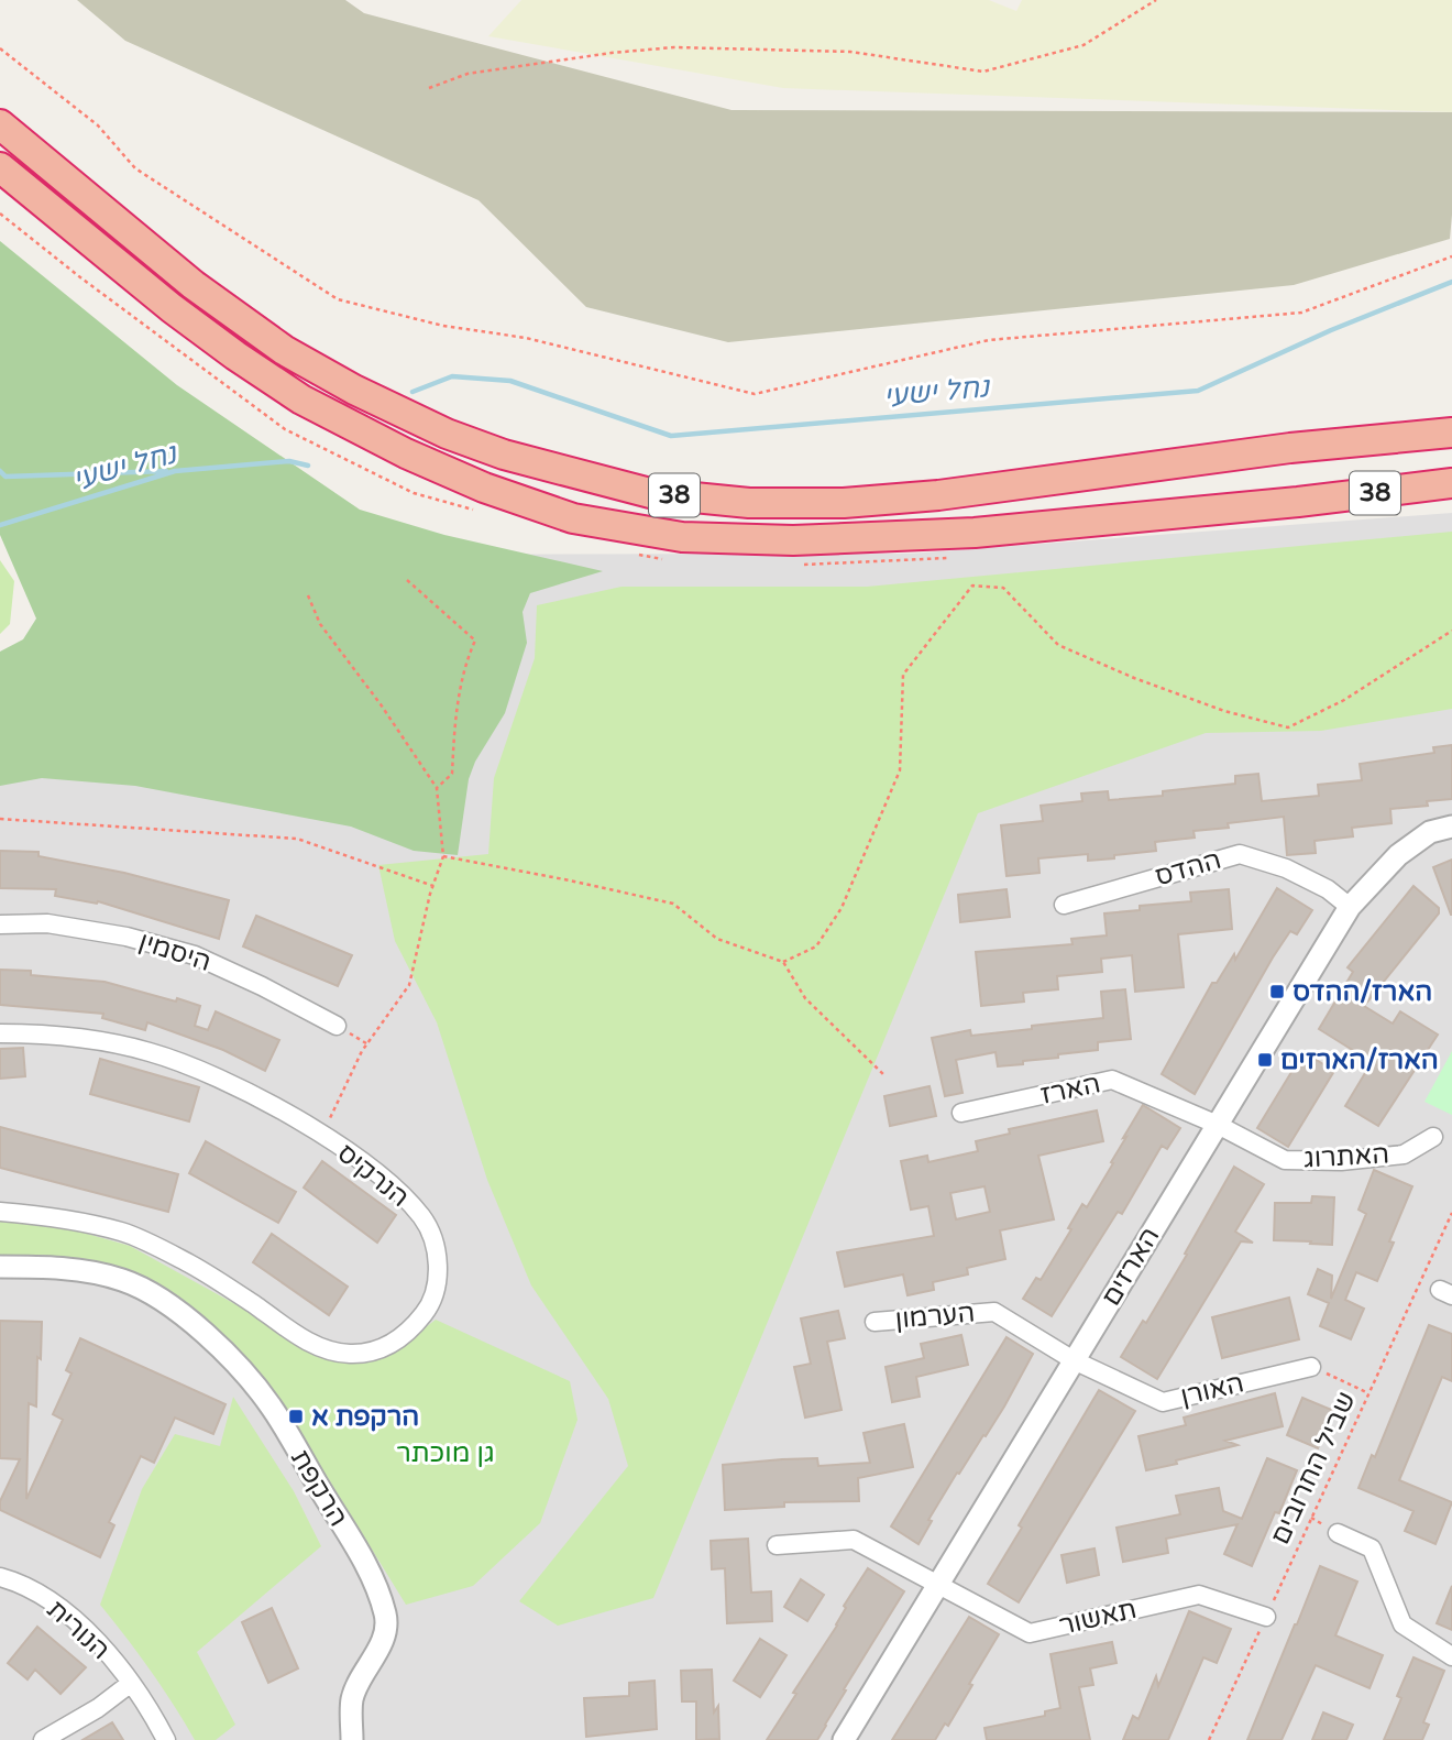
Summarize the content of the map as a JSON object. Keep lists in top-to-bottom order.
{
  "streets": {
    "highway": ["38"],
    "street": [
      "ההדס",
      "היסמין",
      "הארז",
      "האתרוג",
      "הנרקיס",
      "הארזים",
      "הערמון",
      "האורן",
      "הרקפת",
      "תאשור",
      "הנורית"
    ],
    "path": ["שביל החרובים"]
  },
  "crossings": [
    ["ההדס", "הארזים"],
    ["הארז", "האתרוג"],
    ["הארז", "הארזים"],
    ["האתרוג", "הארזים"],
    ["הארזים", "הערמון"],
    ["הארזים", "האורן"],
    ["הארזים", "תאשור"],
    ["הערמון", "האורן"],
    ["שביל החרובים", "תאשור"]
  ],
  "water": ["נחל ישעי"],
  "parks": ["גן מוכתר"],
  "places": {
    "transit": ["הארז/ההדס", "הארז/הארזים", "הרקפת א"]
  }
}
